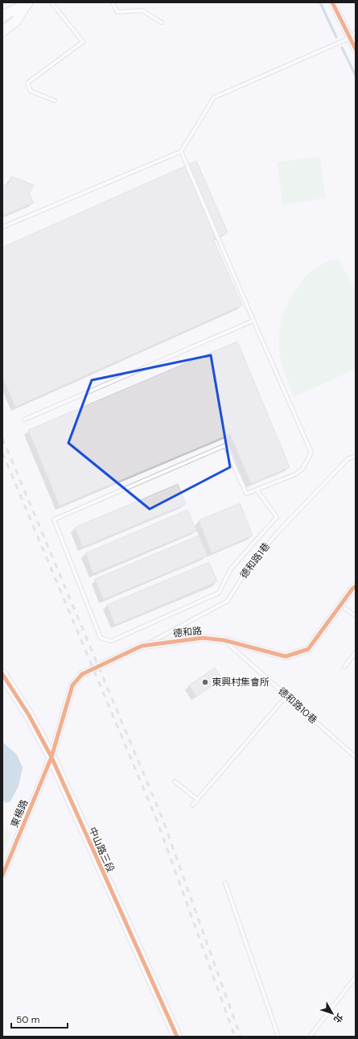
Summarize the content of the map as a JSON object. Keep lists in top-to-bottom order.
{
  "streets": {
    "street": ["德和路", "東楊路", "中山路三段"],
    "lane": ["德和路1巷", "德和路10巷"]
  },
  "crossings": [
    ["德和路1巷", "德和路"],
    ["德和路", "德和路10巷"],
    ["德和路", "東楊路"],
    ["德和路", "中山路三段"],
    ["東楊路", "中山路三段"]
  ],
  "places": ["東興村集會所"],
  "scale_bar": "50 m",
  "north": "bottom right"
}
